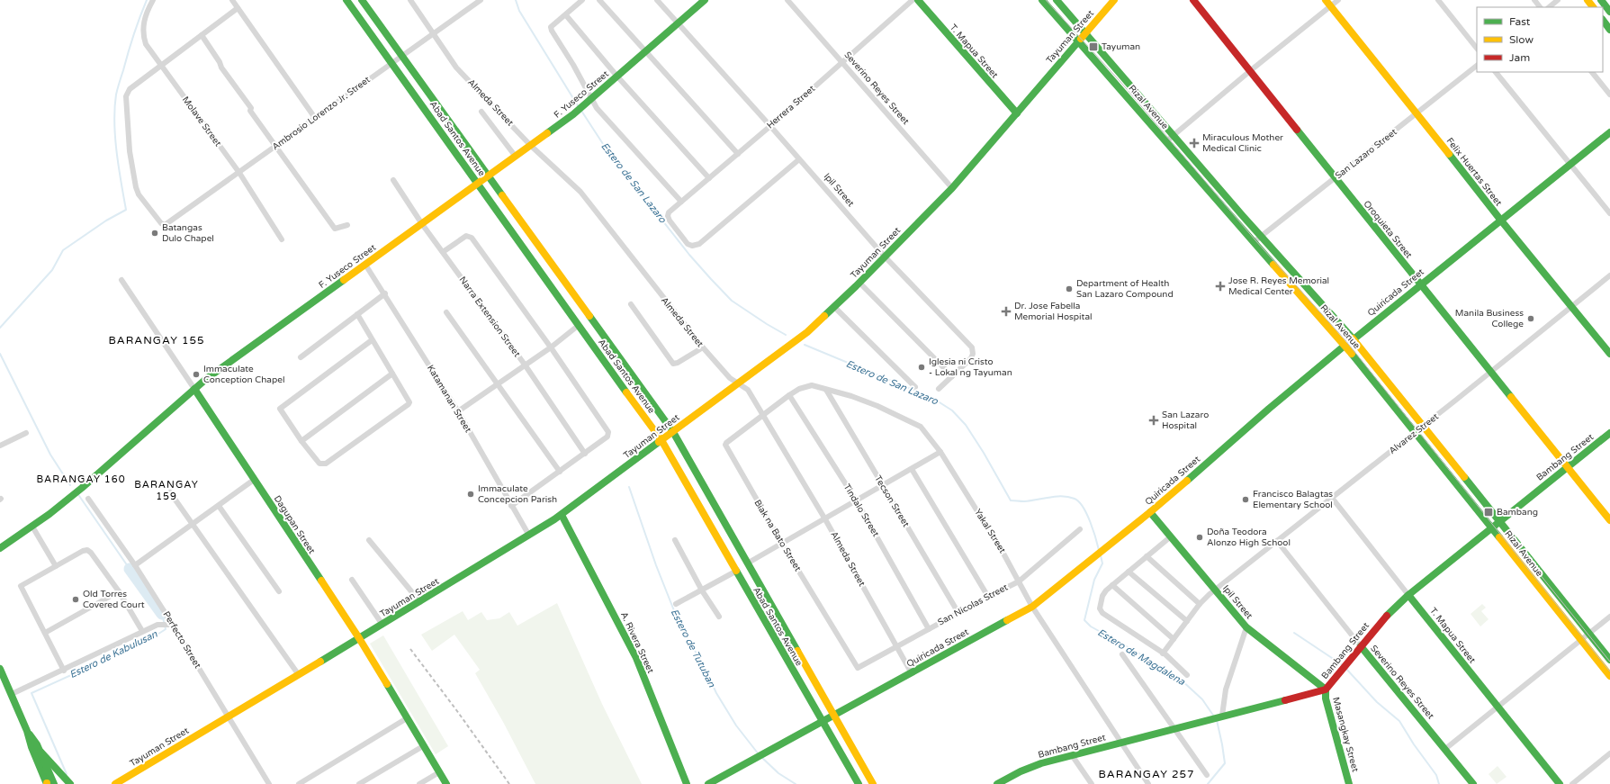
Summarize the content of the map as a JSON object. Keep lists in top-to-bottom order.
{
  "streets": {
    "street": [
      "Tayuman Street",
      "T. Mapua Street",
      "Severino Reyes Street",
      "F. Yuseco Street",
      "Almeda Street",
      "Herrera Street",
      "Rizal Avenue",
      "Ambrosio Lorenzo Jr. Street",
      "Molave Street",
      "Abad Santos Avenue",
      "San Lazaro Street",
      "Felix Huertas Street",
      "Ipil Street",
      "Oroquieta Street",
      "Quiricada Street",
      "Narra Extension Street",
      "Katamanan Street",
      "Alvarez Street",
      "Bambang Street",
      "Tecson Street",
      "Tindalo Street",
      "Dagupan Street",
      "Yakal Street",
      "Biak na Bato Street",
      "San Nicolas Street",
      "Perfecto Street",
      "A. Rivera Street",
      "Masangkay Street"
    ]
  },
  "crossings": [
    ["Tayuman Street", "T. Mapua Street"],
    ["Tayuman Street", "Severino Reyes Street"],
    ["Tayuman Street", "Almeda Street"],
    ["Tayuman Street", "Rizal Avenue"],
    ["Tayuman Street", "Abad Santos Avenue"],
    ["Tayuman Street", "Ipil Street"],
    ["Tayuman Street", "Katamanan Street"],
    ["Tayuman Street", "Dagupan Street"],
    ["Tayuman Street", "Perfecto Street"],
    ["Tayuman Street", "A. Rivera Street"],
    ["T. Mapua Street", "Alvarez Street"],
    ["T. Mapua Street", "Bambang Street"],
    ["Severino Reyes Street", "Herrera Street"],
    ["Severino Reyes Street", "Alvarez Street"],
    ["Severino Reyes Street", "Bambang Street"],
    ["F. Yuseco Street", "Almeda Street"],
    ["F. Yuseco Street", "Abad Santos Avenue"],
    ["F. Yuseco Street", "Ipil Street"],
    ["F. Yuseco Street", "Narra Extension Street"],
    ["F. Yuseco Street", "Katamanan Street"],
    ["F. Yuseco Street", "Dagupan Street"],
    ["Almeda Street", "Ambrosio Lorenzo Jr. Street"],
    ["Almeda Street", "Quiricada Street"],
    ["Almeda Street", "Yakal Street"],
    ["Almeda Street", "Biak na Bato Street"],
    ["Almeda Street", "San Nicolas Street"],
    ["Herrera Street", "Ipil Street"],
    ["Rizal Avenue", "San Lazaro Street"],
    ["Rizal Avenue", "Quiricada Street"],
    ["Rizal Avenue", "Alvarez Street"],
    ["Rizal Avenue", "Bambang Street"],
    ["Ambrosio Lorenzo Jr. Street", "Molave Street"],
    ["Ambrosio Lorenzo Jr. Street", "Abad Santos Avenue"],
    ["Abad Santos Avenue", "Quiricada Street"],
    ["San Lazaro Street", "Felix Huertas Street"],
    ["San Lazaro Street", "Oroquieta Street"],
    ["Felix Huertas Street", "Quiricada Street"],
    ["Felix Huertas Street", "Alvarez Street"],
    ["Ipil Street", "Quiricada Street"],
    ["Ipil Street", "Alvarez Street"],
    ["Ipil Street", "Bambang Street"],
    ["Ipil Street", "Masangkay Street"],
    ["Oroquieta Street", "Quiricada Street"],
    ["Oroquieta Street", "Alvarez Street"],
    ["Oroquieta Street", "Bambang Street"],
    ["Quiricada Street", "Yakal Street"],
    ["Bambang Street", "Yakal Street"],
    ["Bambang Street", "Masangkay Street"],
    ["Tecson Street", "Yakal Street"],
    ["Tecson Street", "San Nicolas Street"],
    ["Tindalo Street", "Yakal Street"],
    ["Tindalo Street", "San Nicolas Street"],
    ["Yakal Street", "Biak na Bato Street"],
    ["Yakal Street", "San Nicolas Street"],
    ["Biak na Bato Street", "San Nicolas Street"]
  ],
  "districts": [
    "BARANGAY 155",
    "BARANGAY 160",
    "BARANGAY 159",
    "BARANGAY 257"
  ],
  "water": [
    "Estero de San Lazaro",
    "Estero de Tutuban",
    "Estero de Kabulusan",
    "Estero de Magdalena"
  ],
  "places": {
    "transit": ["Tayuman", "Bambang"],
    "health": [
      "Miraculous Mother Medical Clinic",
      "Jose R. Reyes Memorial Medical Center",
      "Dr. Jose Fabella Memorial Hospital",
      "San Lazaro Hospital"
    ],
    "other": [
      "Batangas Dulo Chapel",
      "Department of Health San Lazaro Compound",
      "Manila Business College",
      "Iglesia ni Cristo - Lokal ng Tayuman",
      "Immaculate Conception Chapel",
      "Immaculate Concepcion Parish",
      "Francisco Balagtas Elementary School",
      "Doña Teodora Alonzo High School",
      "Old Torres Covered Court"
    ]
  },
  "legend": ["Fast", "Slow", "Jam"]
}
